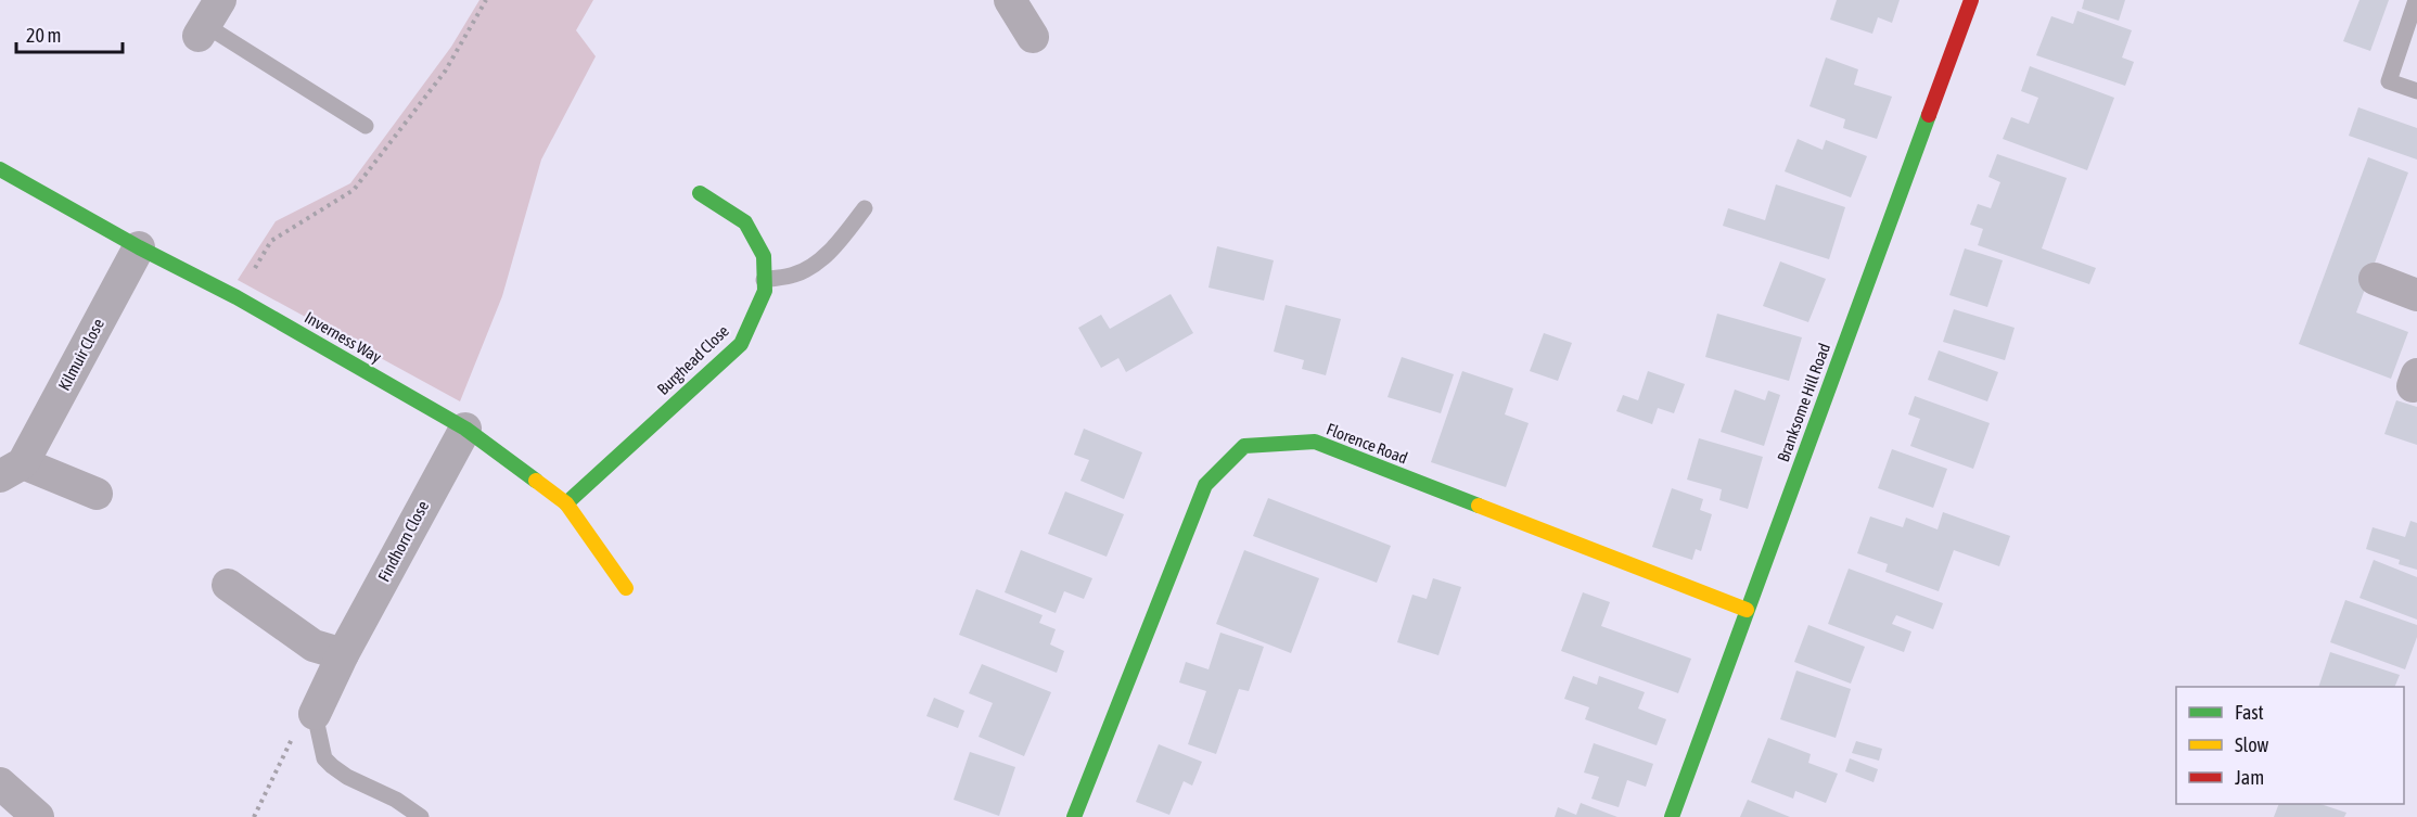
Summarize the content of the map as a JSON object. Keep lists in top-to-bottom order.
{
  "streets": {
    "street": [
      "Inverness Way",
      "Kilmuir Close",
      "Burghead Close",
      "Branksome Hill Road",
      "Florence Road",
      "Findhorn Close"
    ]
  },
  "crossings": [
    ["Inverness Way", "Kilmuir Close"],
    ["Inverness Way", "Burghead Close"],
    ["Inverness Way", "Findhorn Close"],
    ["Branksome Hill Road", "Florence Road"]
  ],
  "legend": ["Fast", "Slow", "Jam"],
  "scale_bar": "20 m"
}
